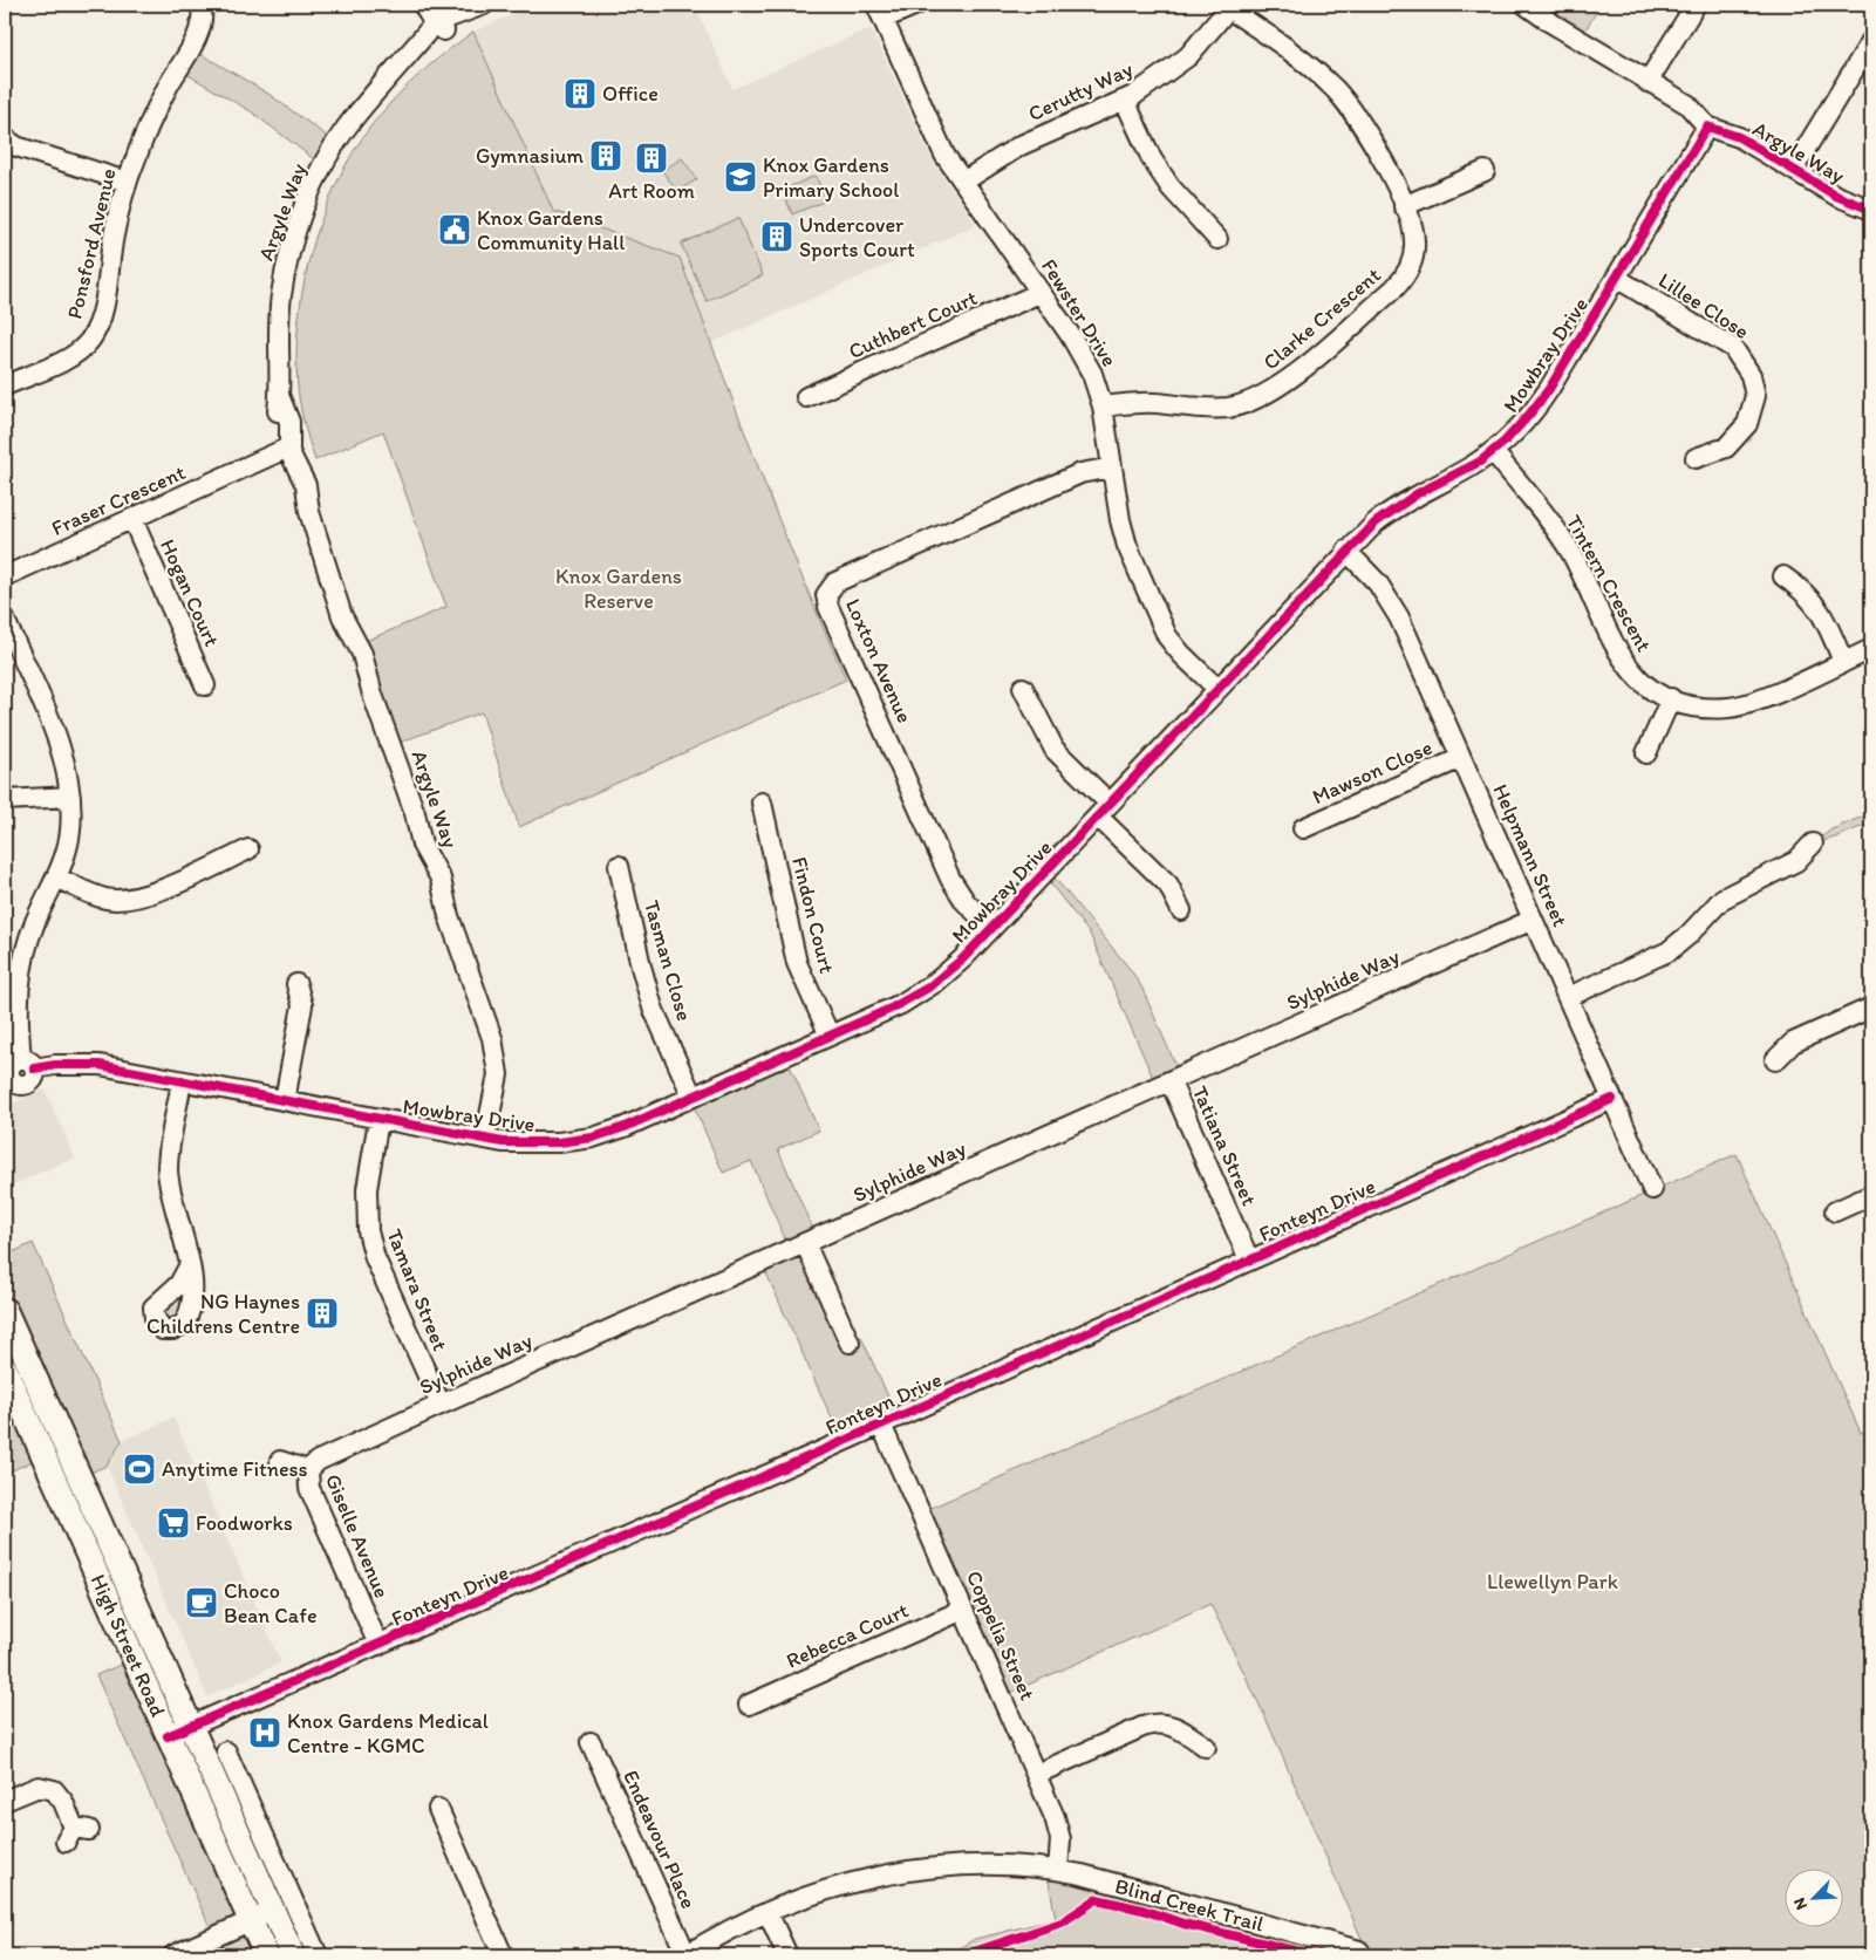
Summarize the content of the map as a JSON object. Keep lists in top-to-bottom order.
{
  "streets": {
    "main road": ["High Street Road"],
    "street": [
      "Cerutty Way",
      "Argyle Way",
      "Ponsford Avenue",
      "Lillee Close",
      "Fewster Drive",
      "Clarke Crescent",
      "Cuthbert Court",
      "Mowbray Drive",
      "Fraser Crescent",
      "Tintern Crescent",
      "Hogan Court",
      "Loxton Avenue",
      "Mawson Close",
      "Helpmann Street",
      "Findon Court",
      "Tasman Close",
      "Sylphide Way",
      "Tatiana Street",
      "Fonteyn Drive",
      "Tamara Street",
      "Giselle Avenue",
      "Rebecca Court",
      "Coppelia Street",
      "Endeavour Place"
    ],
    "cycle path": ["Blind Creek Trail"]
  },
  "crossings": [
    ["Cerutty Way", "Fewster Drive"],
    ["Cerutty Way", "Clarke Crescent"],
    ["Argyle Way", "Mowbray Drive"],
    ["Argyle Way", "Fraser Crescent"],
    ["Lillee Close", "Mowbray Drive"],
    ["Fewster Drive", "Clarke Crescent"],
    ["Fewster Drive", "Cuthbert Court"],
    ["Fewster Drive", "Mowbray Drive"],
    ["Fewster Drive", "Loxton Avenue"],
    ["Mowbray Drive", "Tintern Crescent"],
    ["Mowbray Drive", "Loxton Avenue"],
    ["Mowbray Drive", "Helpmann Street"],
    ["Mowbray Drive", "Findon Court"],
    ["Mowbray Drive", "Tasman Close"],
    ["Mowbray Drive", "Tamara Street"],
    ["Fraser Crescent", "Hogan Court"],
    ["Mawson Close", "Helpmann Street"],
    ["Helpmann Street", "Sylphide Way"],
    ["Helpmann Street", "Fonteyn Drive"],
    ["Sylphide Way", "Tatiana Street"],
    ["Sylphide Way", "Tamara Street"],
    ["Sylphide Way", "Giselle Avenue"],
    ["Tatiana Street", "Fonteyn Drive"],
    ["Fonteyn Drive", "Giselle Avenue"],
    ["Fonteyn Drive", "Coppelia Street"],
    ["Fonteyn Drive", "High Street Road"],
    ["Rebecca Court", "Coppelia Street"]
  ],
  "parks": ["Knox Gardens Reserve", "Llewellyn Park"],
  "places": {
    "building": [
      "Office",
      "Gymnasium",
      "Art Room",
      "Undercover Sports Court",
      "NG Haynes Childrens Centre"
    ],
    "school or university": ["Knox Gardens Primary School"],
    "public building": ["Knox Gardens Community Hall"],
    "sports": ["Anytime Fitness"],
    "supermarket": ["Foodworks"],
    "cafe": ["Choco Bean Cafe"],
    "hospital": ["Knox Gardens Medical Centre - KGMC"]
  },
  "north": "bottom left"
}
